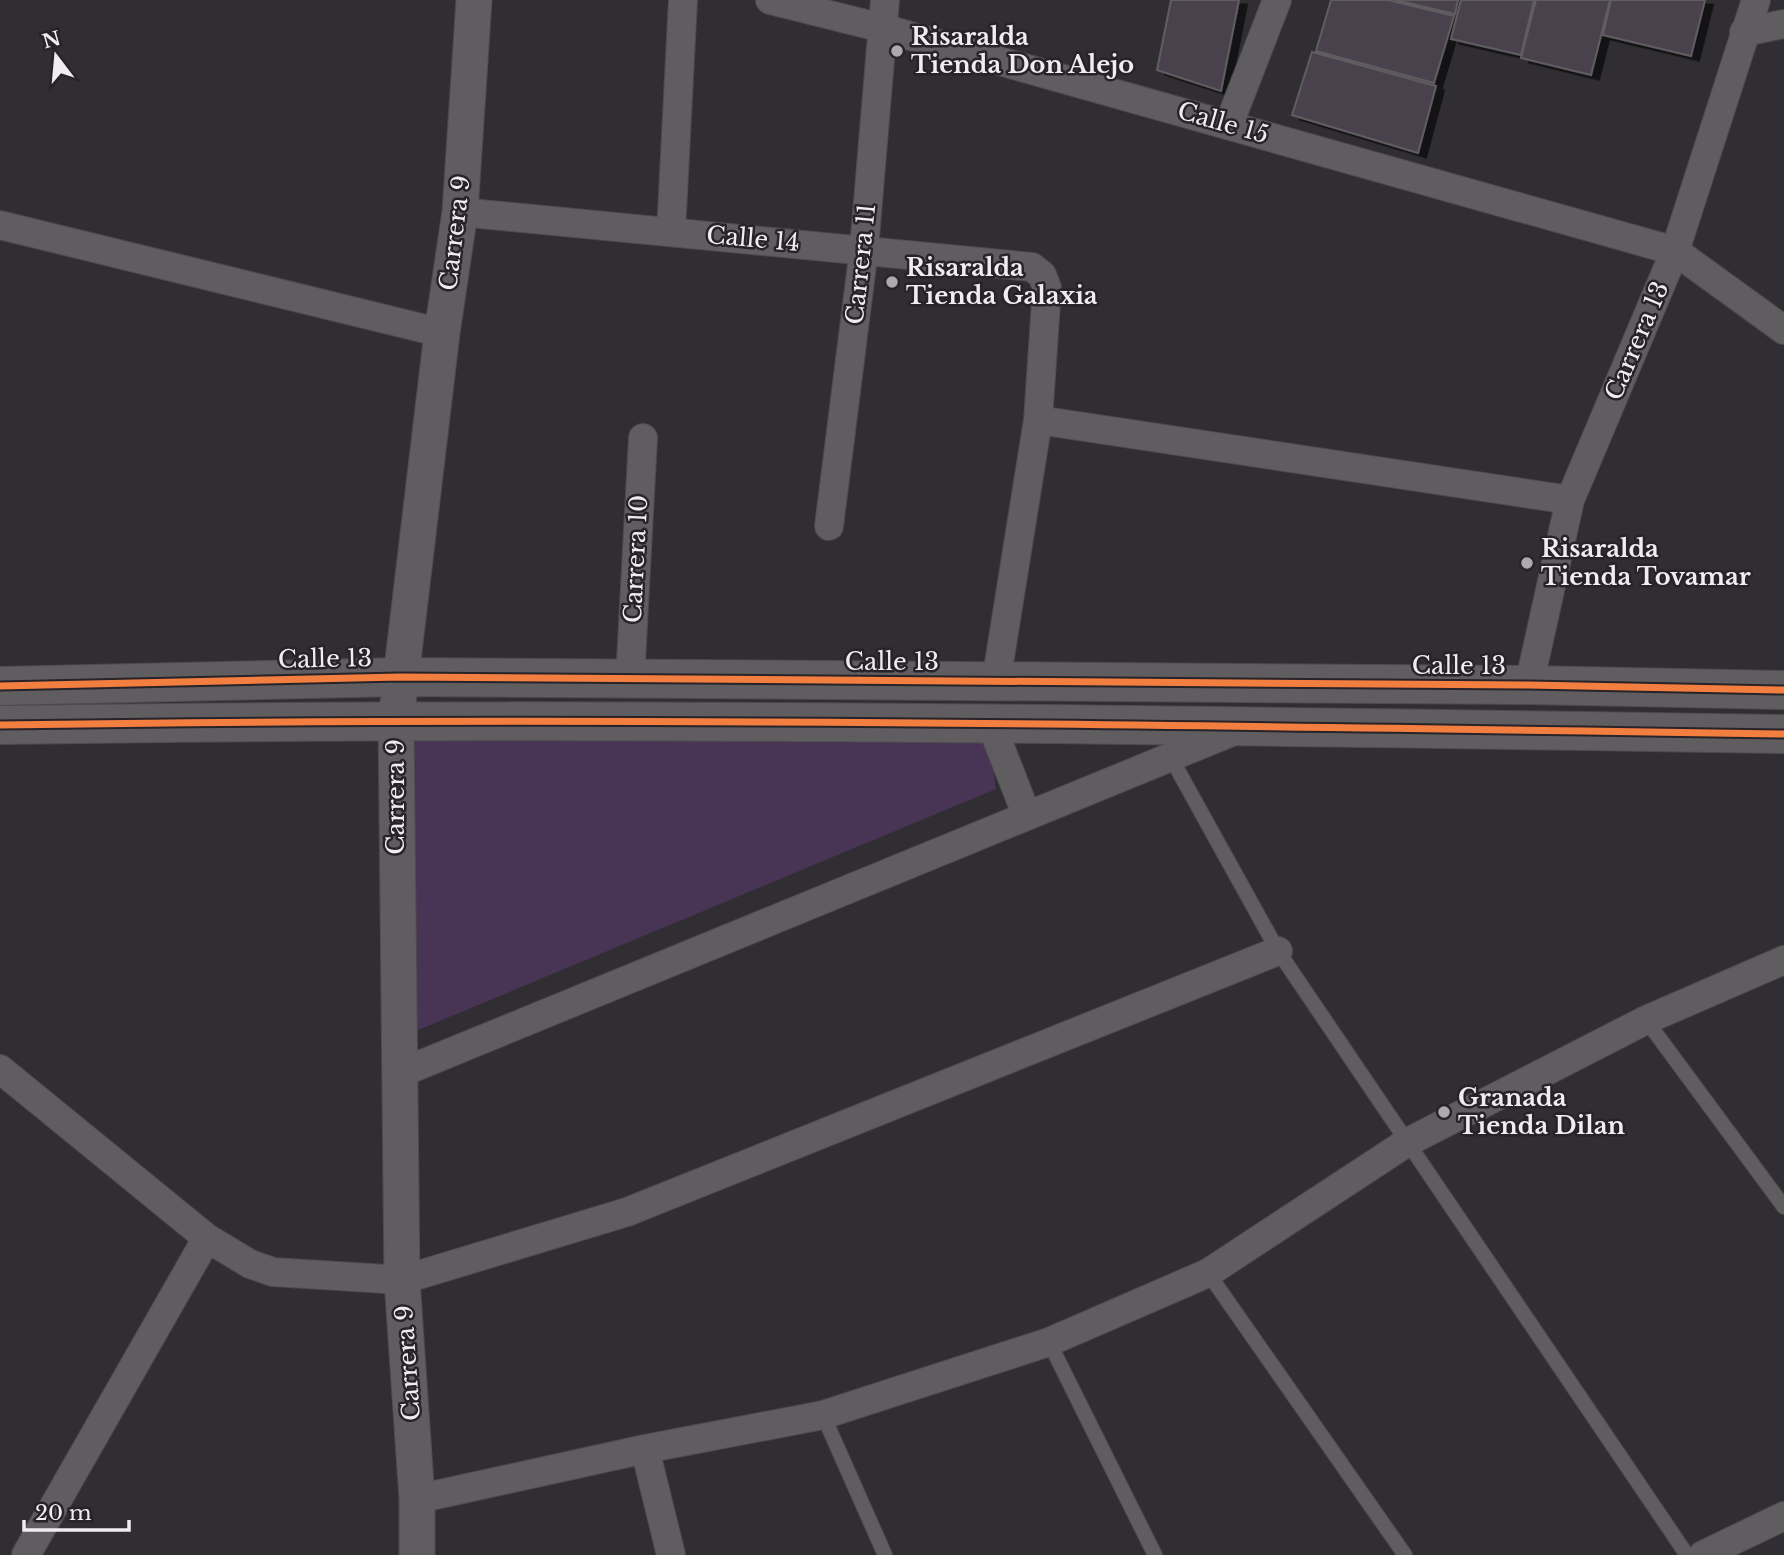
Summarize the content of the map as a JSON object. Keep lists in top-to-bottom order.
{
  "streets": {
    "main road": ["Calle 13"],
    "street": [
      "Calle 15",
      "Carrera 9",
      "Calle 14",
      "Carrera 11",
      "Carrera 13",
      "Carrera 10"
    ]
  },
  "crossings": [
    ["Calle 15", "Carrera 11"],
    ["Calle 15", "Carrera 13"],
    ["Carrera 9", "Calle 14"],
    ["Carrera 9", "Calle 13"],
    ["Calle 14", "Carrera 11"],
    ["Carrera 13", "Calle 13"],
    ["Carrera 10", "Calle 13"]
  ],
  "places": [
    "Risaralda Tienda Don Alejo",
    "Risaralda Tienda Galaxia",
    "Risaralda Tienda Tovamar",
    "Granada Tienda Dilan"
  ],
  "scale_bar": "20 m",
  "north": "top"
}
